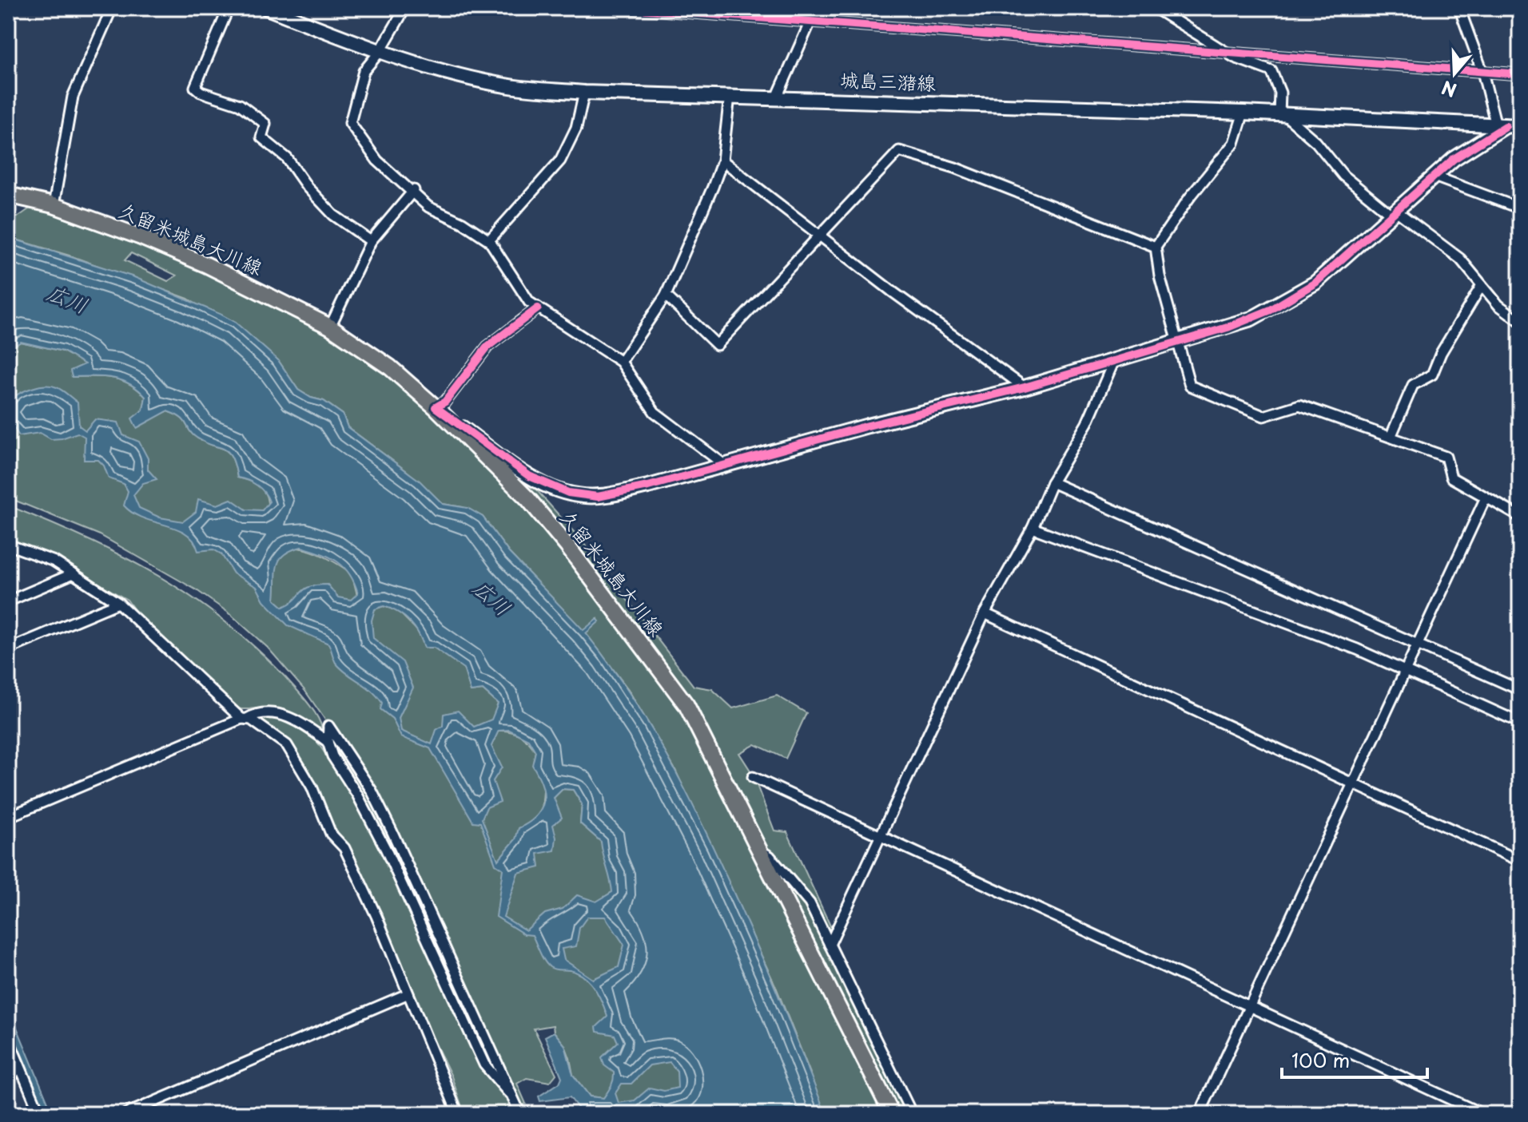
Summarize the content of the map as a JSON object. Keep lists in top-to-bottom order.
{
  "streets": {
    "main road": ["城島三潴線", "久留米城島大川線"]
  },
  "water": ["広川"],
  "scale_bar": "100 m",
  "north": "bottom"
}
